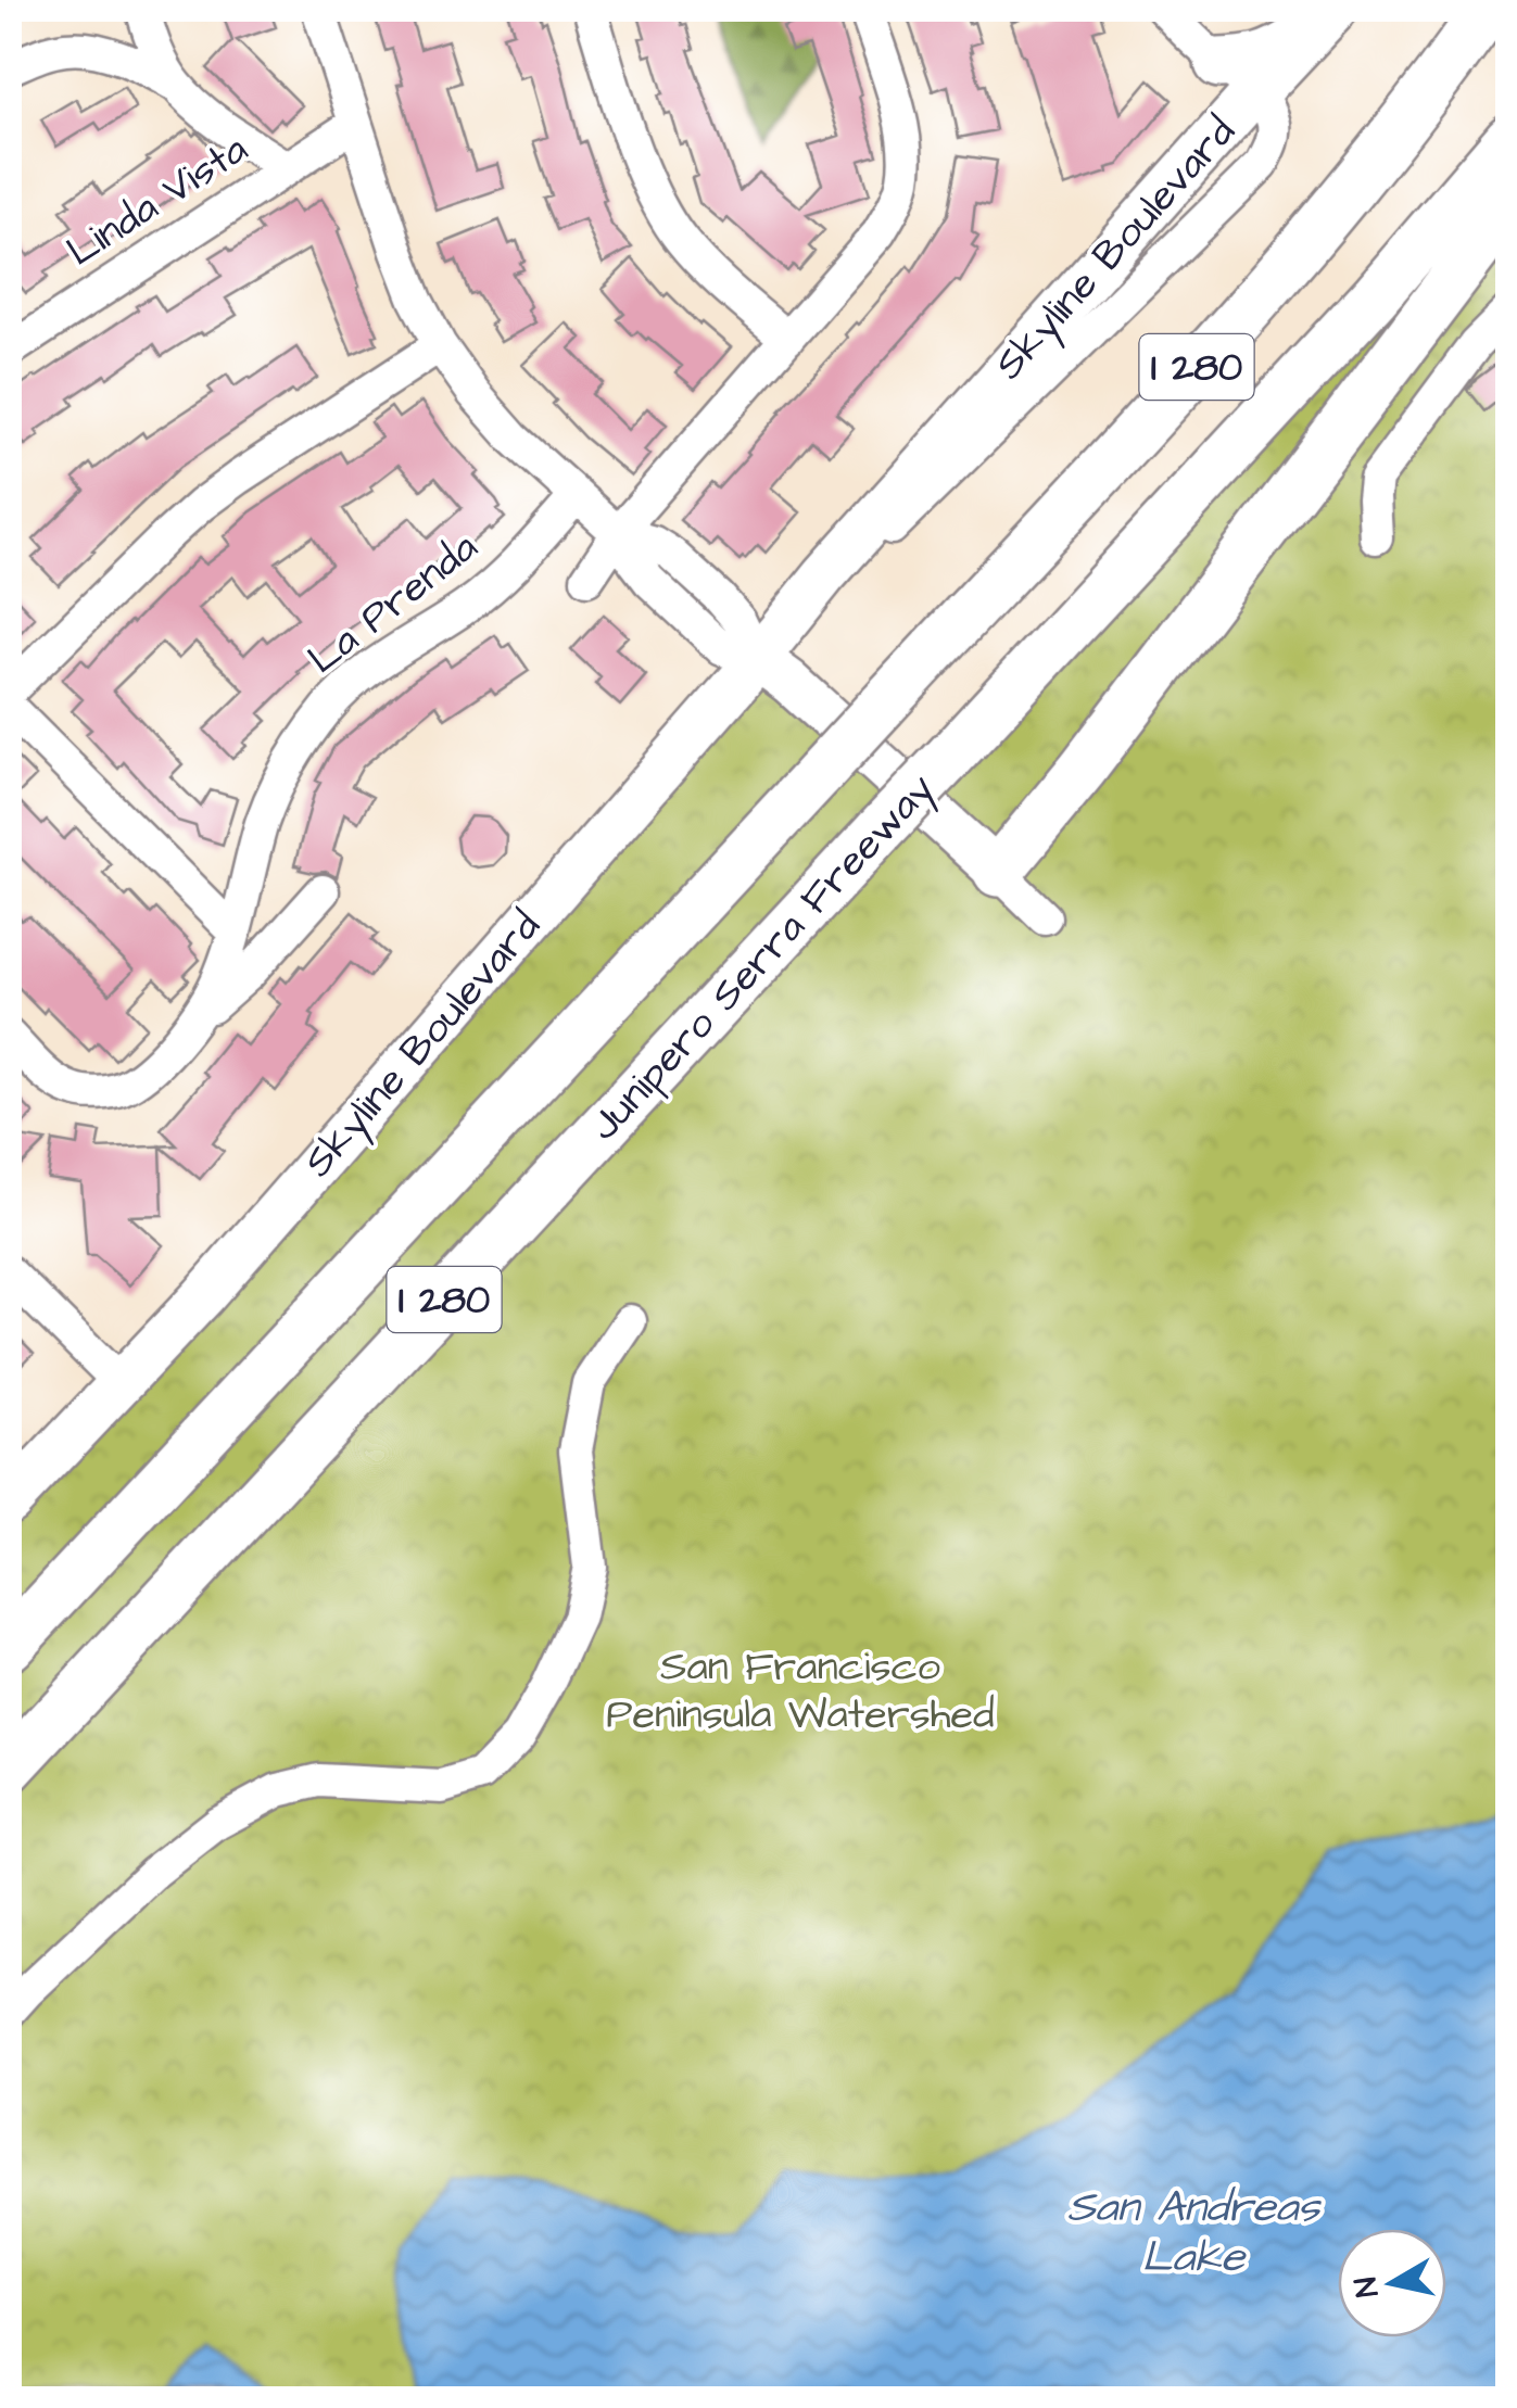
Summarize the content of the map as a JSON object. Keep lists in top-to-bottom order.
{
  "streets": {
    "highway": ["I 280", "Junipero Serra Freeway"],
    "main road": ["Skyline Boulevard"],
    "street": ["Linda Vista", "La Prenda"]
  },
  "water": ["San Andreas Lake"],
  "parks": ["San Francisco Peninsula Watershed"],
  "north": "left"
}
